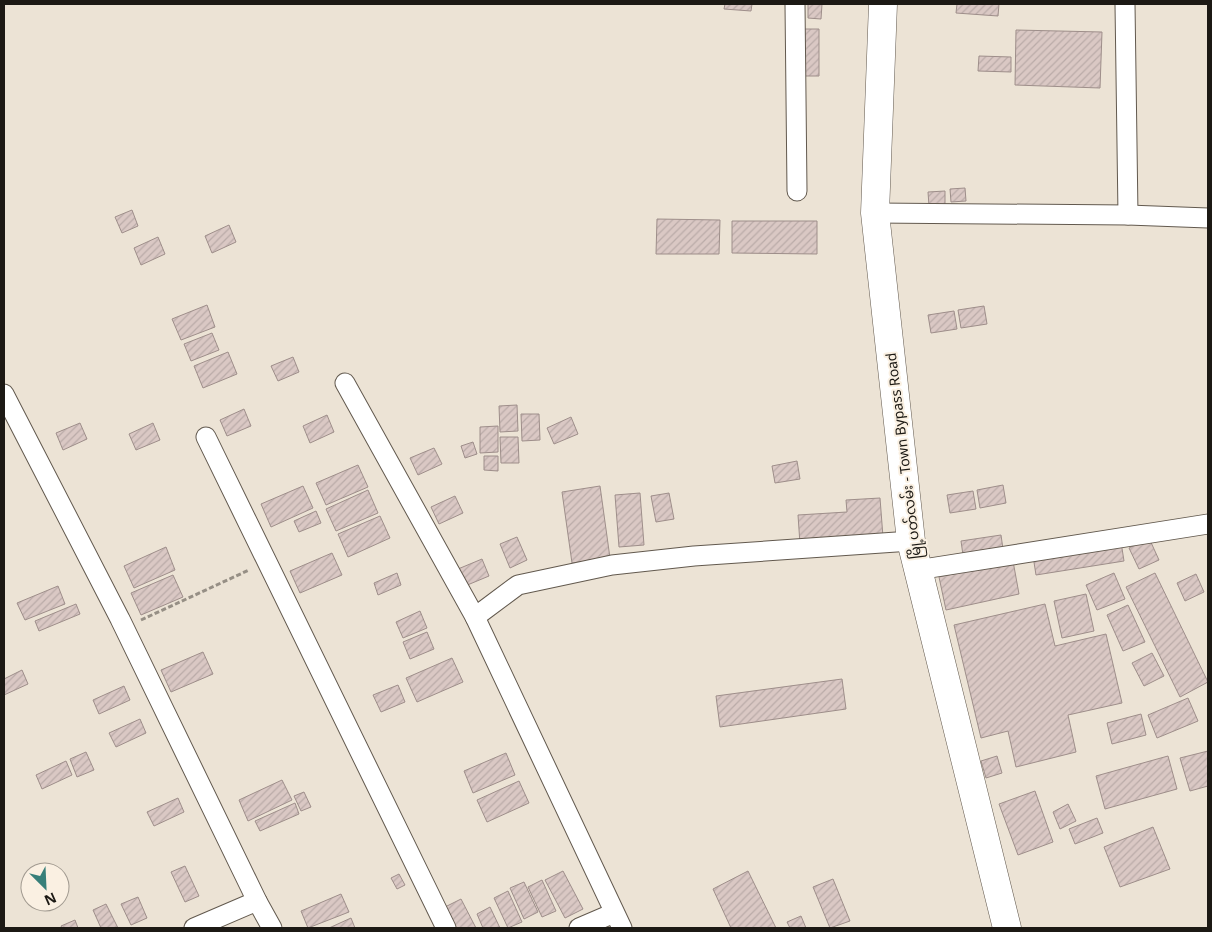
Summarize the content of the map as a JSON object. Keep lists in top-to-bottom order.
{
  "streets": {
    "main road": ["မြို့ပတ်လမ်း - Town Bypass Road"]
  },
  "north": "bottom right"
}
